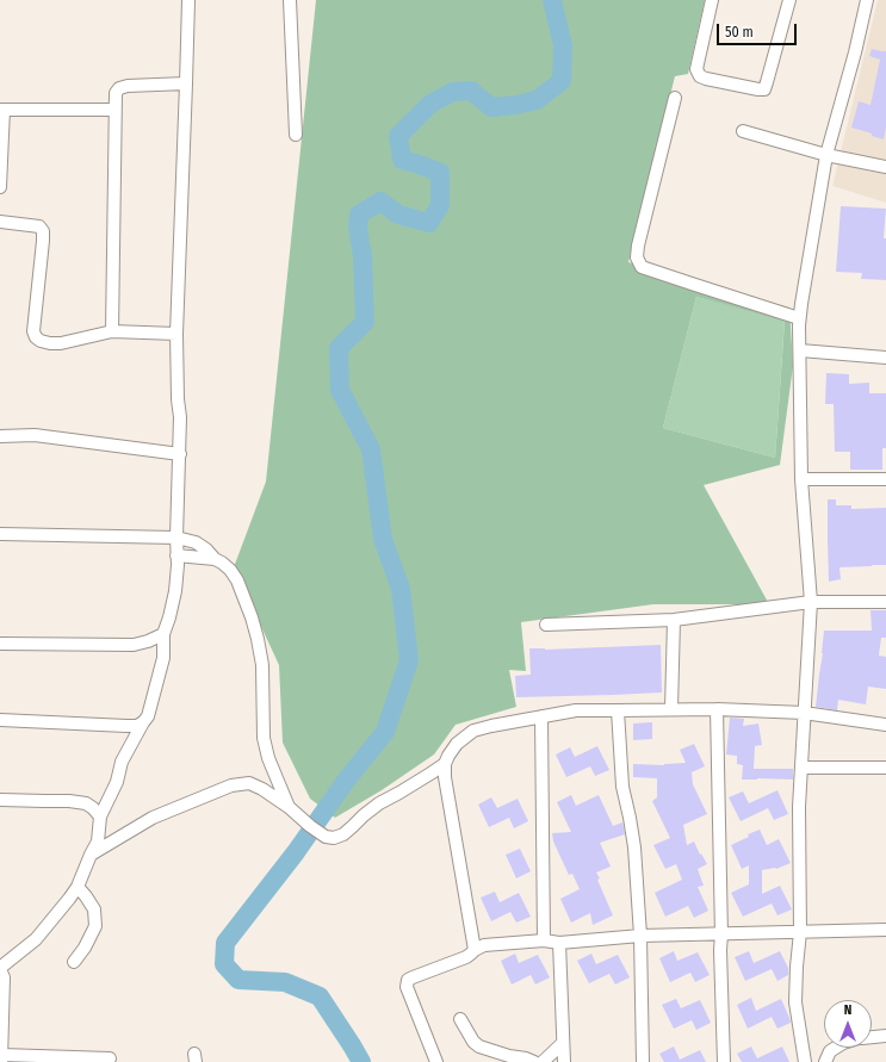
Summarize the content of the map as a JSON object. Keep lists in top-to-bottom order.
{
  "scale_bar": "50 m",
  "north": "top"
}
